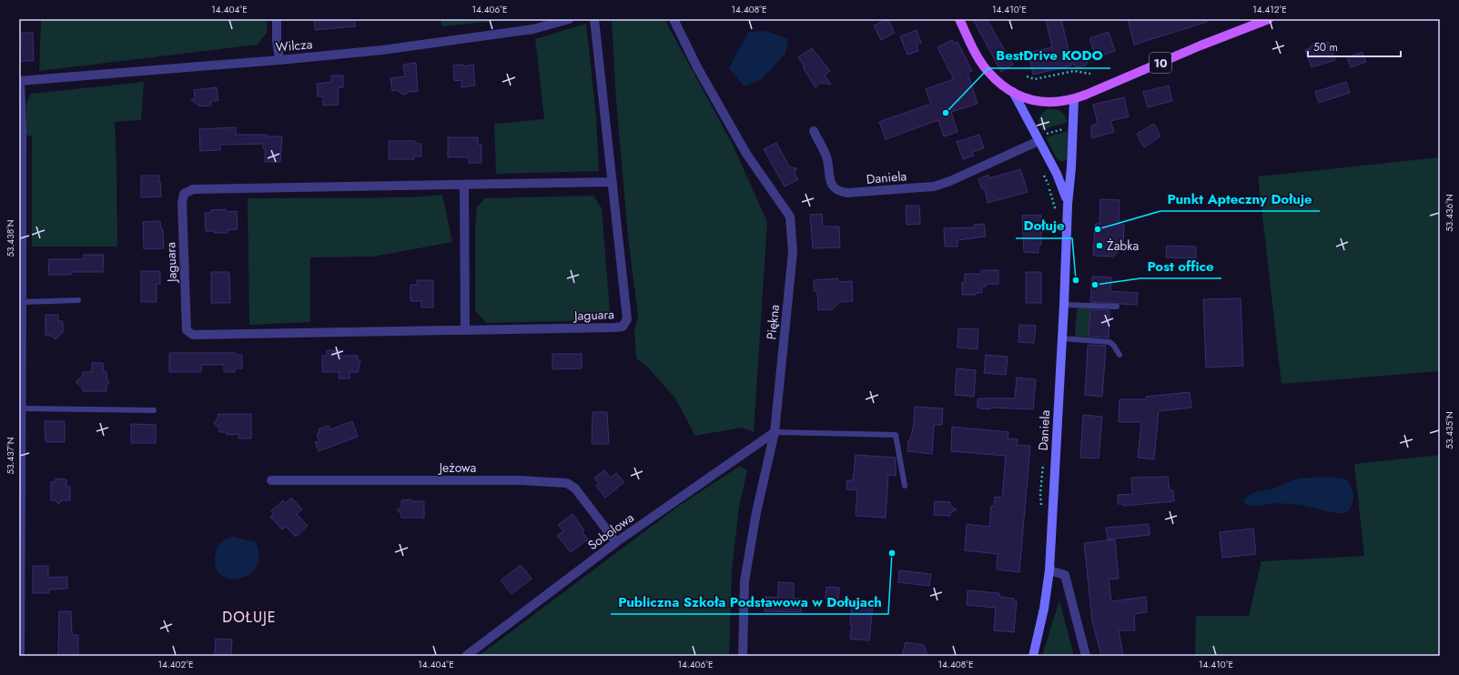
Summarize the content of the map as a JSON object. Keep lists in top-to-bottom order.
{
  "streets": {
    "main road": ["10"],
    "street": [
      "Wilcza",
      "Daniela",
      "Jaguara",
      "Piękna",
      "Jeżowa",
      "Sobolowa"
    ]
  },
  "crossings": [
    ["10", "Daniela"],
    ["Piękna", "Sobolowa"],
    ["Jeżowa", "Sobolowa"]
  ],
  "districts": ["DOŁUJE"],
  "places": [
    "BestDrive KODO",
    "Punkt Apteczny Dołuje",
    "Żabka",
    "Dołuje",
    "Post office",
    "Publiczna Szkoła Podstawowa w Dołujach"
  ],
  "scale_bar": "50 m",
  "coordinates": [
    "14.404°E",
    "14.406°E",
    "14.408°E",
    "14.410°E",
    "14.412°E",
    "53.436°N",
    "53.438°N",
    "53.435°N",
    "53.437°N",
    "14.402°E"
  ]
}
